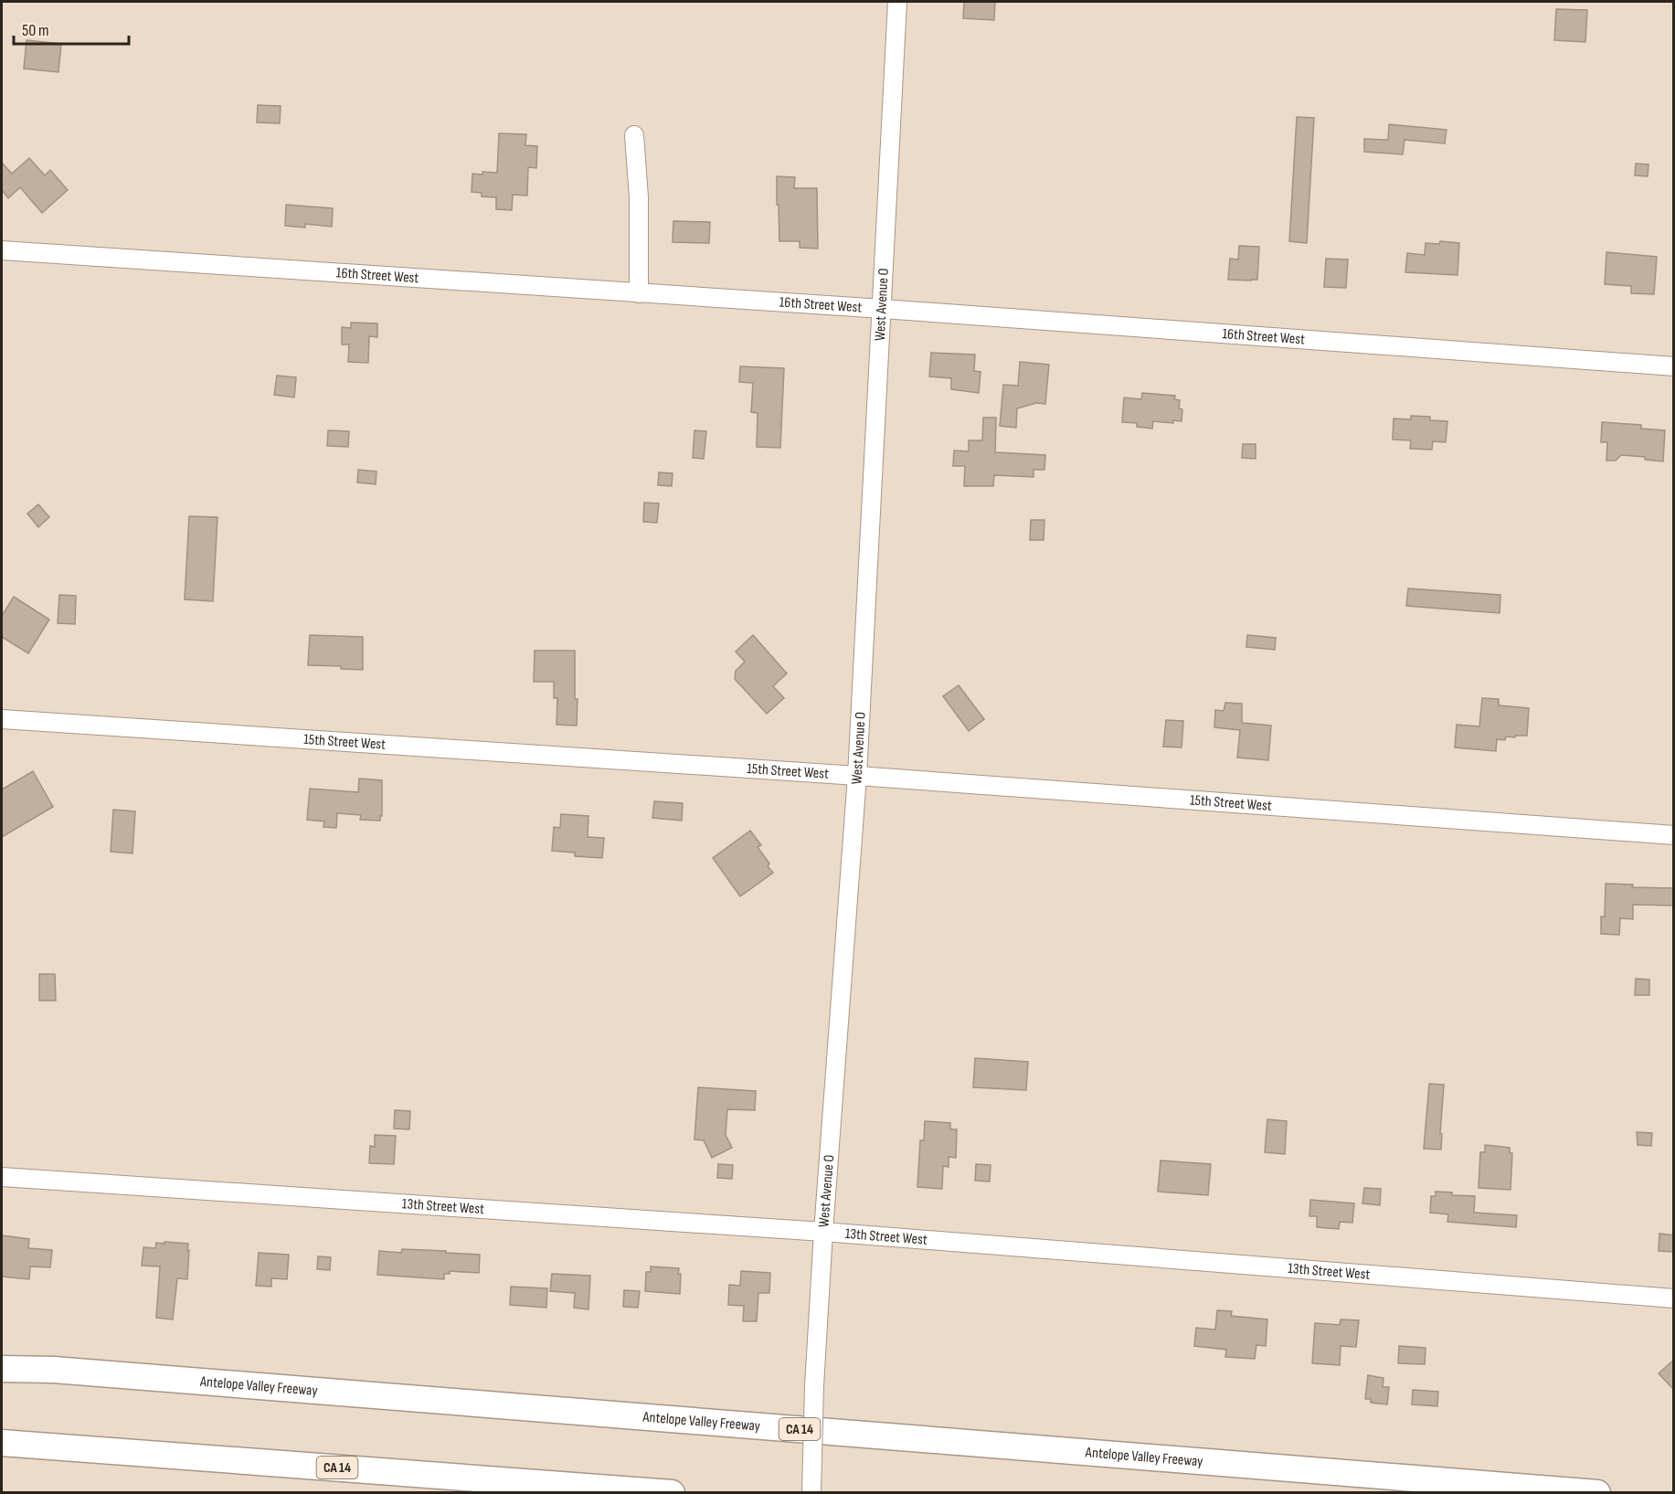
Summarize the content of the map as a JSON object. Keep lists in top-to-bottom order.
{
  "streets": {
    "highway": ["Antelope Valley Freeway", "CA 14"],
    "street": [
      "16th Street West",
      "West Avenue O",
      "15th Street West",
      "13th Street West"
    ]
  },
  "crossings": [
    ["16th Street West", "West Avenue O"],
    ["West Avenue O", "15th Street West"],
    ["West Avenue O", "13th Street West"]
  ],
  "scale_bar": "50 m"
}
